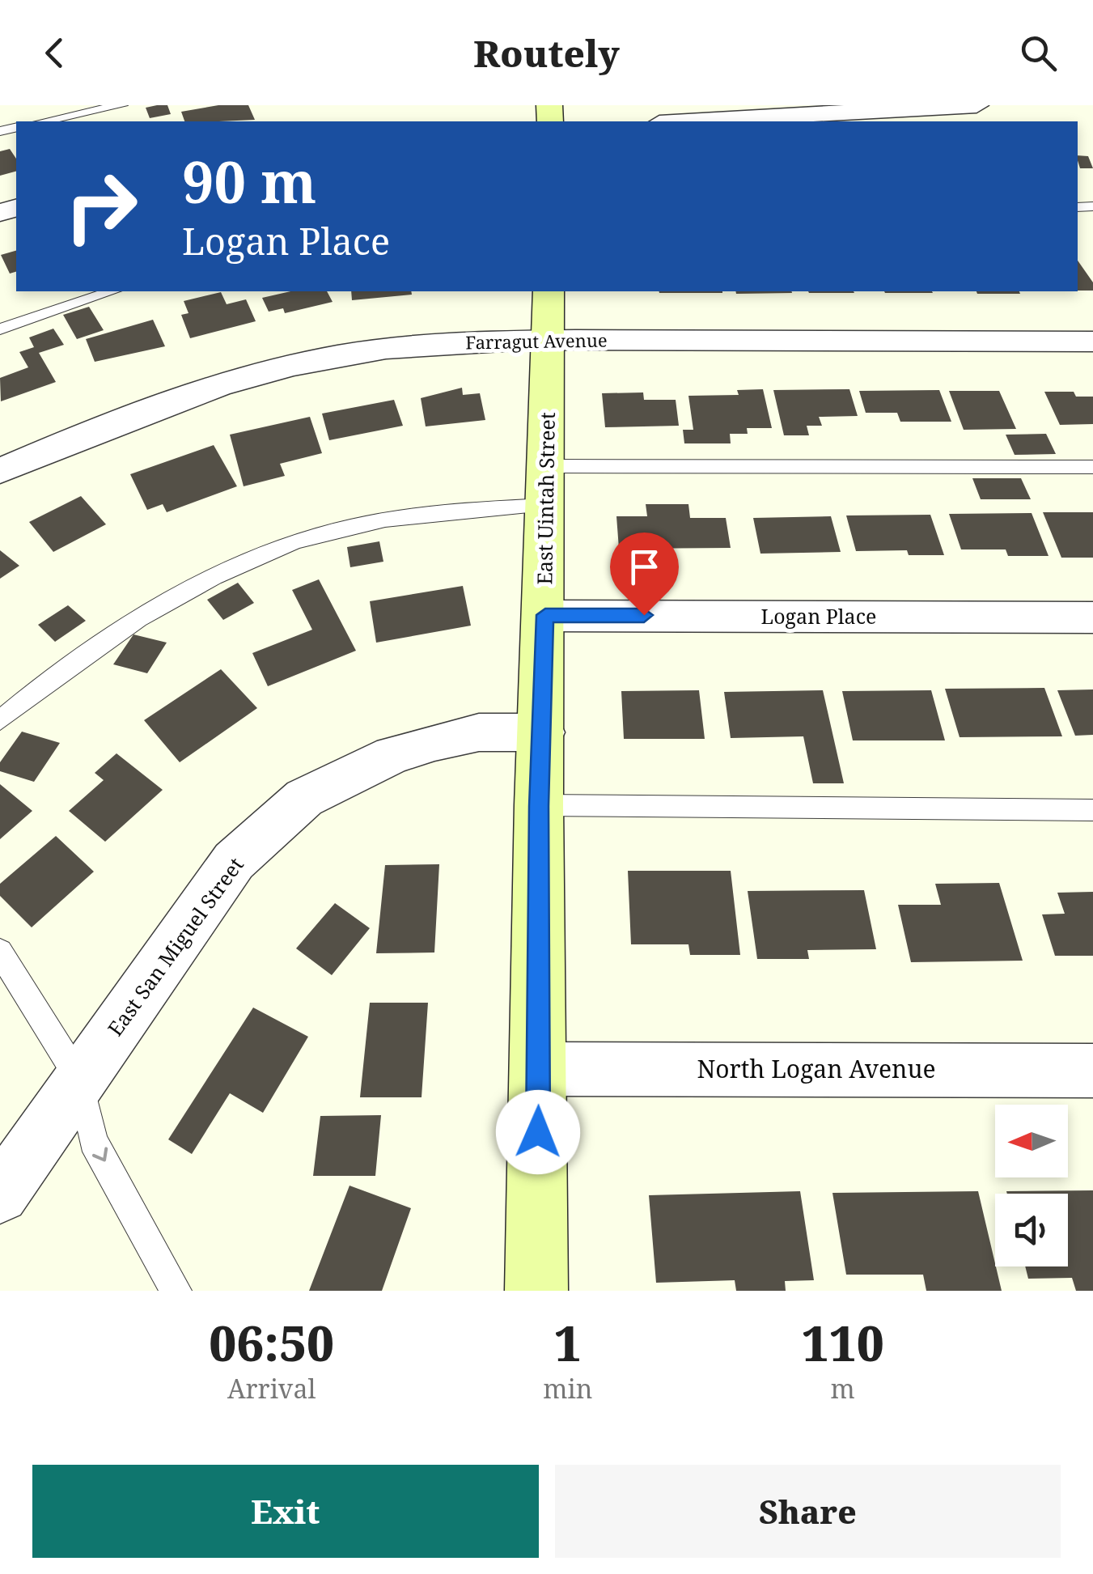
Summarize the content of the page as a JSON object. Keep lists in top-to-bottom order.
{
  "streets": {
    "main road": ["East Uintah Street"],
    "street": [
      "Farragut Avenue",
      "Logan Place",
      "East San Miguel Street",
      "North Logan Avenue"
    ]
  },
  "crossings": [
    ["Farragut Avenue", "East Uintah Street"],
    ["East Uintah Street", "Logan Place"],
    ["East Uintah Street", "East San Miguel Street"],
    ["East Uintah Street", "North Logan Avenue"]
  ],
  "north": "left",
  "page": {
    "header": "Routely",
    "turn": ["90 m", "Logan Place"],
    "eta": [
      "06:50",
      "Arrival",
      "1",
      "min",
      "110",
      "m"
    ],
    "buttons": ["Exit", "Share"]
  }
}
